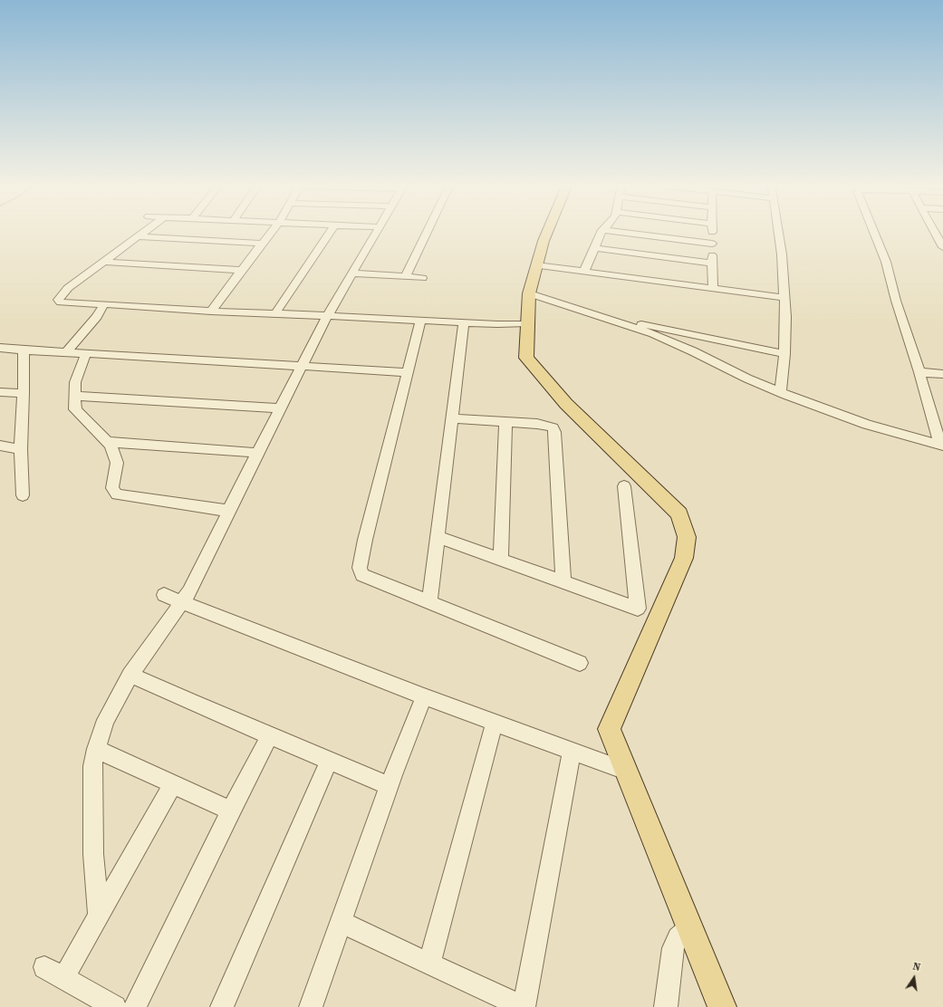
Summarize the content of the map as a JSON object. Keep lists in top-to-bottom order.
{
  "north": "top"
}
